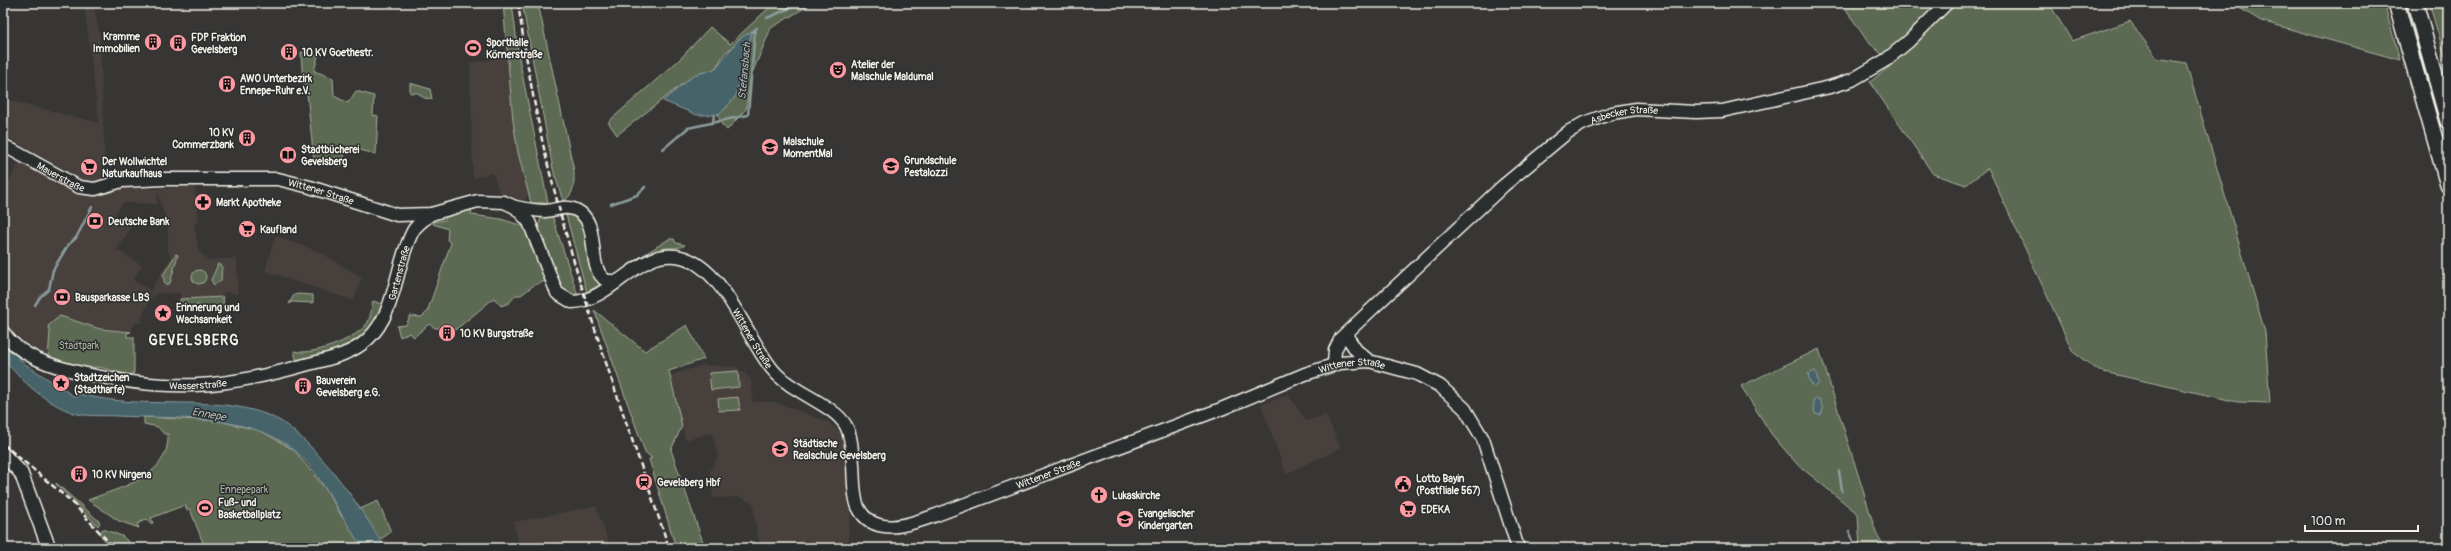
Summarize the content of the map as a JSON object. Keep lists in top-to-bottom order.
{
  "streets": {
    "main road": [
      "Asbecker Straße",
      "Mauerstraße",
      "Wittener Straße",
      "Gartenstraße",
      "Wasserstraße"
    ]
  },
  "crossings": [
    ["Mauerstraße", "Wittener Straße"],
    ["Wittener Straße", "Gartenstraße"],
    ["Gartenstraße", "Wasserstraße"]
  ],
  "districts": ["GEVELSBERG"],
  "water": ["Stefansbach", "Ennepe"],
  "parks": ["Stadtpark", "Ennepepark"],
  "places": {
    "building": [
      "Kramme Immobilien",
      "FDP Fraktion Gevelsberg",
      "10 KV Goethestr.",
      "AWO Unterbezirk Ennepe-Ruhr e.V.",
      "10 KV Commerzbank",
      "10 KV Burgstraße",
      "Bauverein Gevelsberg e.G.",
      "10 KV Nirgena"
    ],
    "sports": ["Sporthalle Körnerstraße", "Fuß- und Basketballplatz"],
    "theatre": ["Atelier der Malschule Maldumal"],
    "school or university": [
      "Malschule MomentMal",
      "Grundschule Pestalozzi",
      "Städtische Realschule Gevelsberg",
      "Evangelischer Kindergarten"
    ],
    "library": ["Stadtbücherei Gevelsberg"],
    "supermarket": ["Der Wollwichtel Naturkaufhaus", "Kaufland", "EDEKA"],
    "pharmacy": ["Markt Apotheke"],
    "bank": ["Deutsche Bank", "Bausparkasse LBS"],
    "place": ["Erinnerung und Wachsamkeit", "Stadtzeichen (Stadtharfe)"],
    "station": ["Gevelsberg Hbf"],
    "public building": ["Lotto Bayin (Postfliale 567)"],
    "church": ["Lukaskirche"]
  },
  "scale_bar": "100 m"
}
